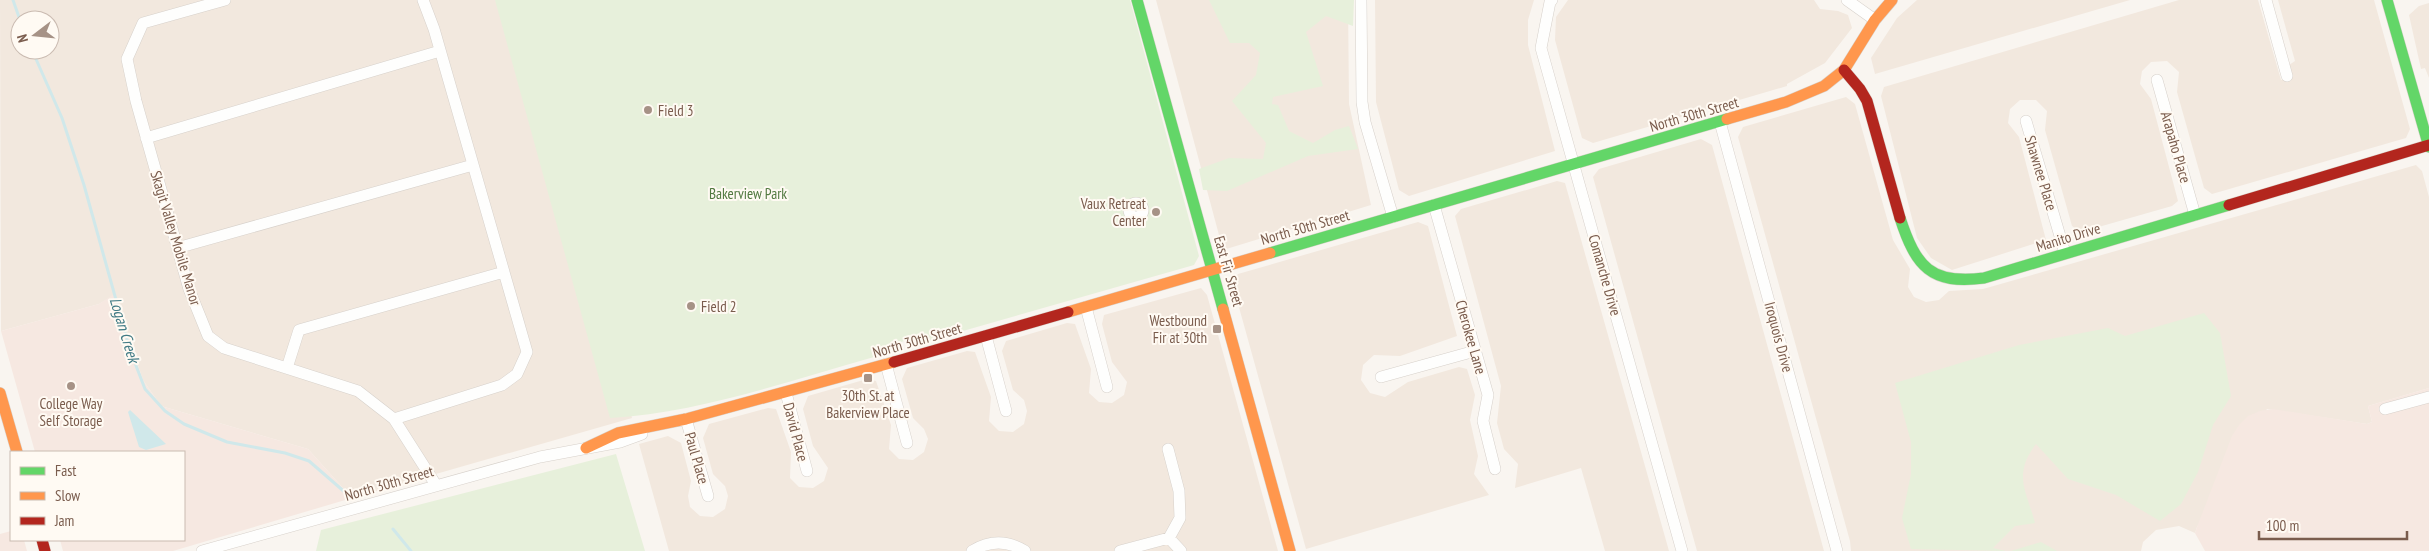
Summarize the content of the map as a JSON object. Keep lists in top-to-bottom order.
{
  "streets": {
    "street": [
      "North 30th Street",
      "Arapaho Place",
      "Shawnee Place",
      "Manito Drive",
      "Skagit Valley Mobile Manor",
      "East Fir Street",
      "Comanche Drive",
      "Cherokee Lane",
      "Iroquois Drive",
      "David Place",
      "Paul Place"
    ]
  },
  "crossings": [
    ["North 30th Street", "Manito Drive"],
    ["North 30th Street", "Skagit Valley Mobile Manor"],
    ["North 30th Street", "East Fir Street"],
    ["North 30th Street", "Comanche Drive"],
    ["North 30th Street", "Cherokee Lane"],
    ["North 30th Street", "Iroquois Drive"],
    ["North 30th Street", "David Place"],
    ["North 30th Street", "Paul Place"],
    ["Arapaho Place", "Manito Drive"],
    ["Shawnee Place", "Manito Drive"]
  ],
  "water": ["Logan Creek"],
  "parks": ["Bakerview Park"],
  "places": {
    "other": [
      "Field 3",
      "Vaux Retreat Center",
      "Field 2",
      "College Way Self Storage"
    ],
    "transit": ["Westbound Fir at 30th", "30th St. at Bakerview Place"]
  },
  "legend": ["Fast", "Slow", "Jam"],
  "scale_bar": "100 m",
  "north": "left"
}
